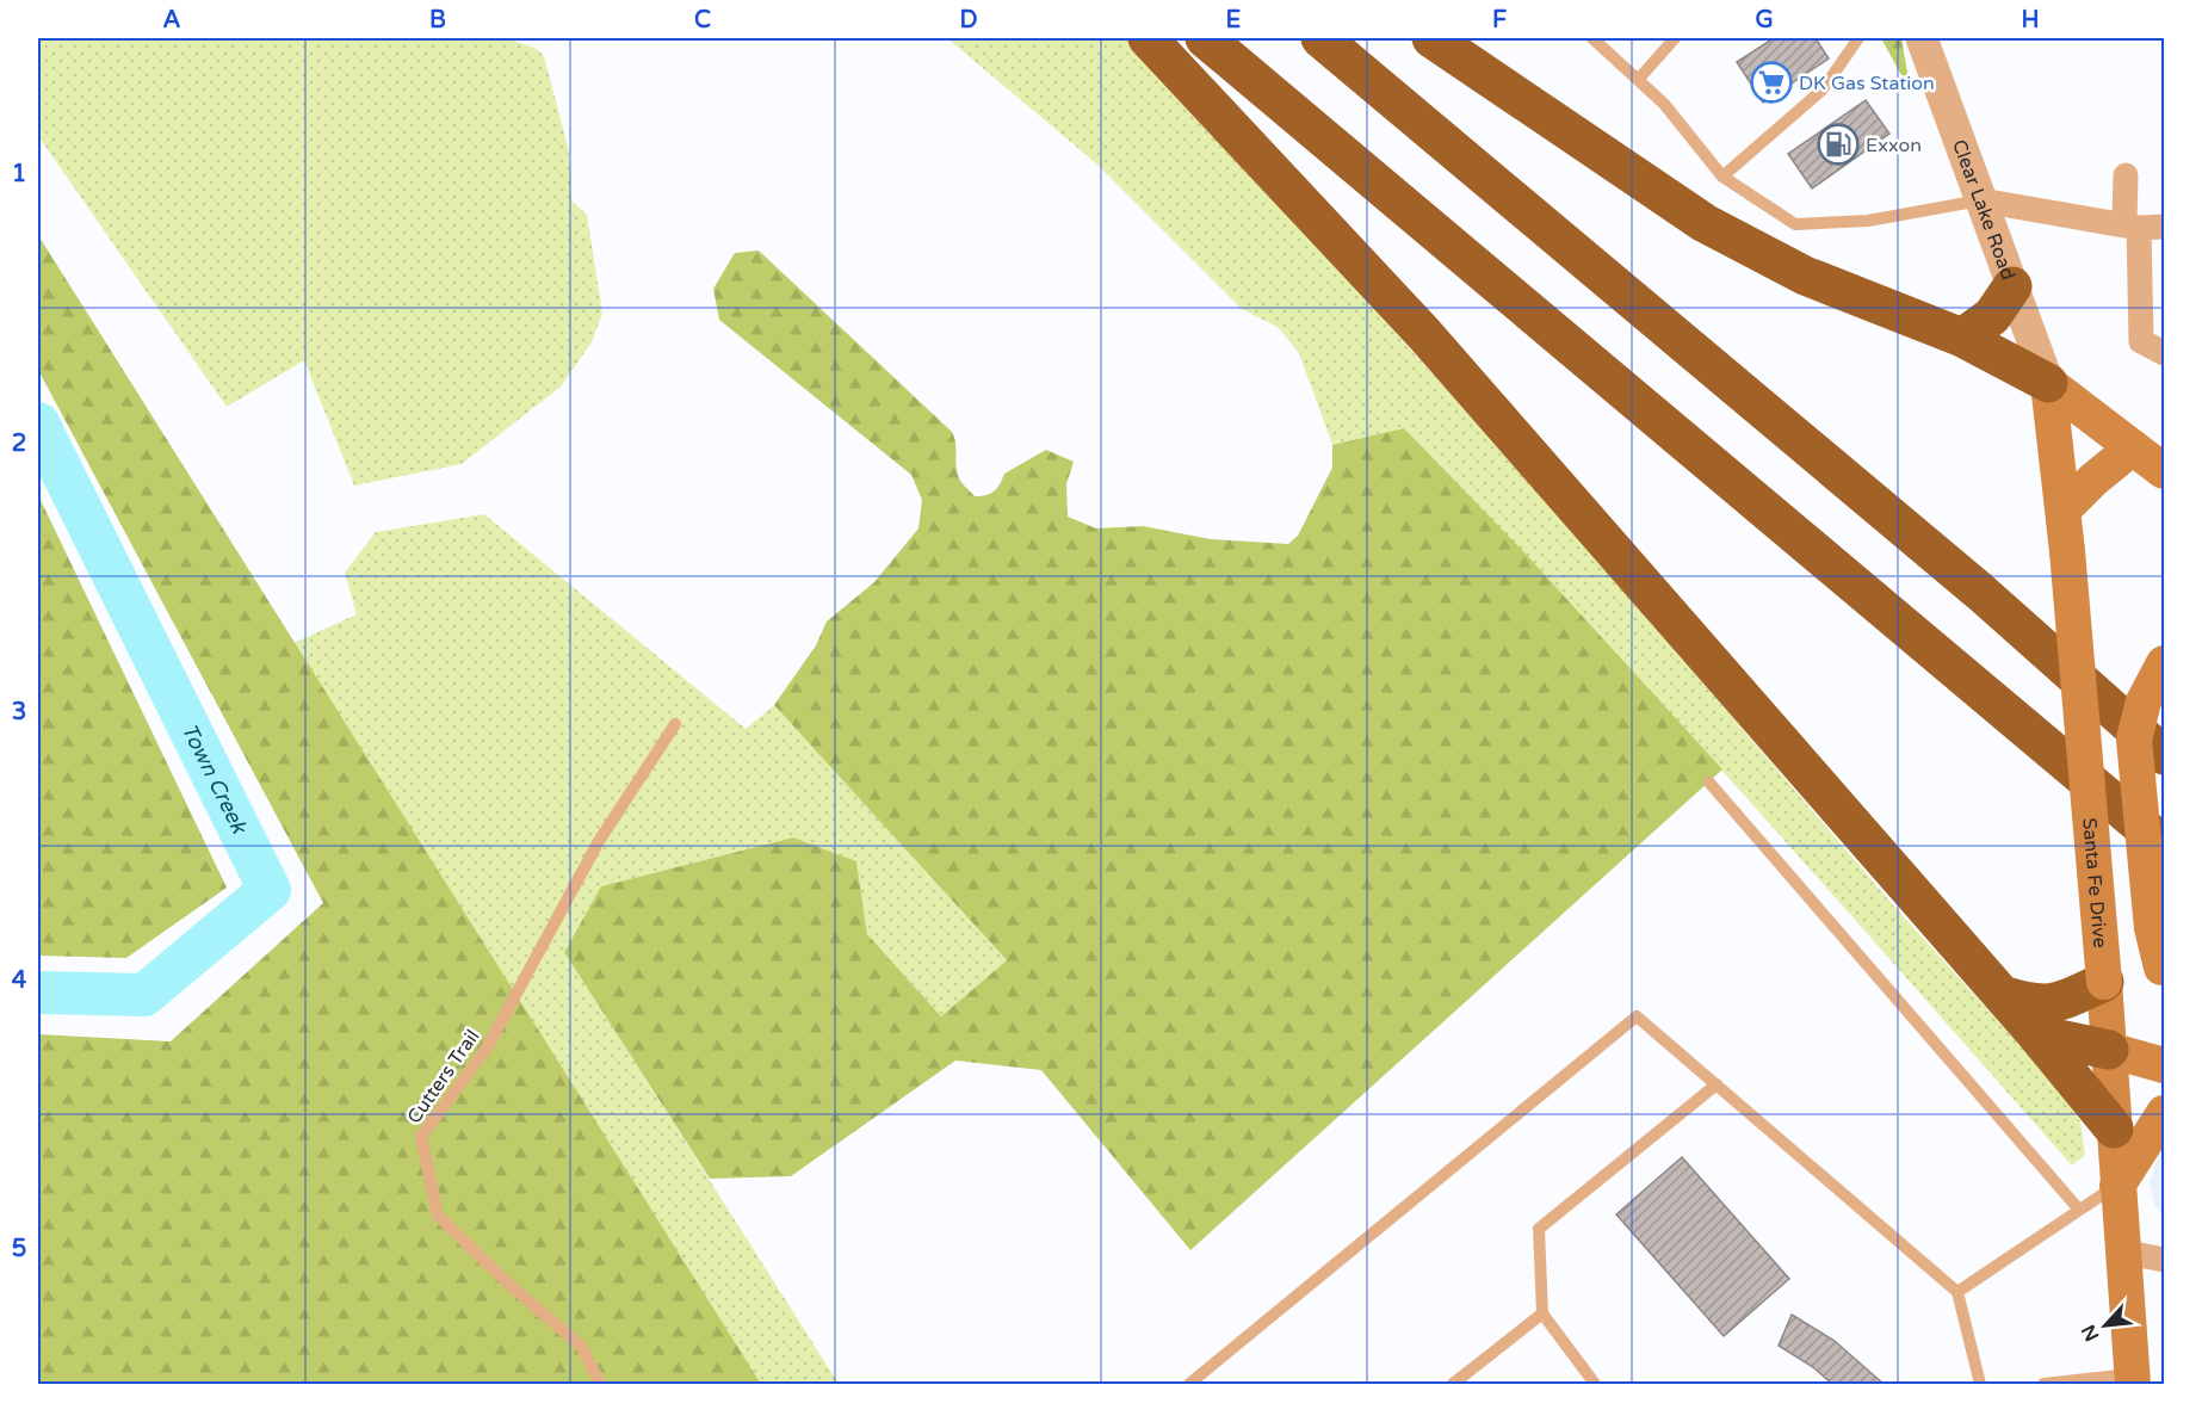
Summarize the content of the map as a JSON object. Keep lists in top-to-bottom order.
{
  "streets": {
    "main road": ["Santa Fe Drive"],
    "street": ["Clear Lake Road"],
    "lane": ["Cutters Trail"]
  },
  "crossings": [
    ["Clear Lake Road", "Santa Fe Drive"]
  ],
  "water": ["Town Creek"],
  "places": {
    "supermarket": ["DK Gas Station"],
    "fuel station": ["Exxon"]
  },
  "north": "bottom left",
  "grid": {
    "columns": [
      "A",
      "B",
      "C",
      "D",
      "E",
      "F",
      "G",
      "H"
    ],
    "rows": [
      "1",
      "2",
      "3",
      "4",
      "5"
    ]
  }
}
